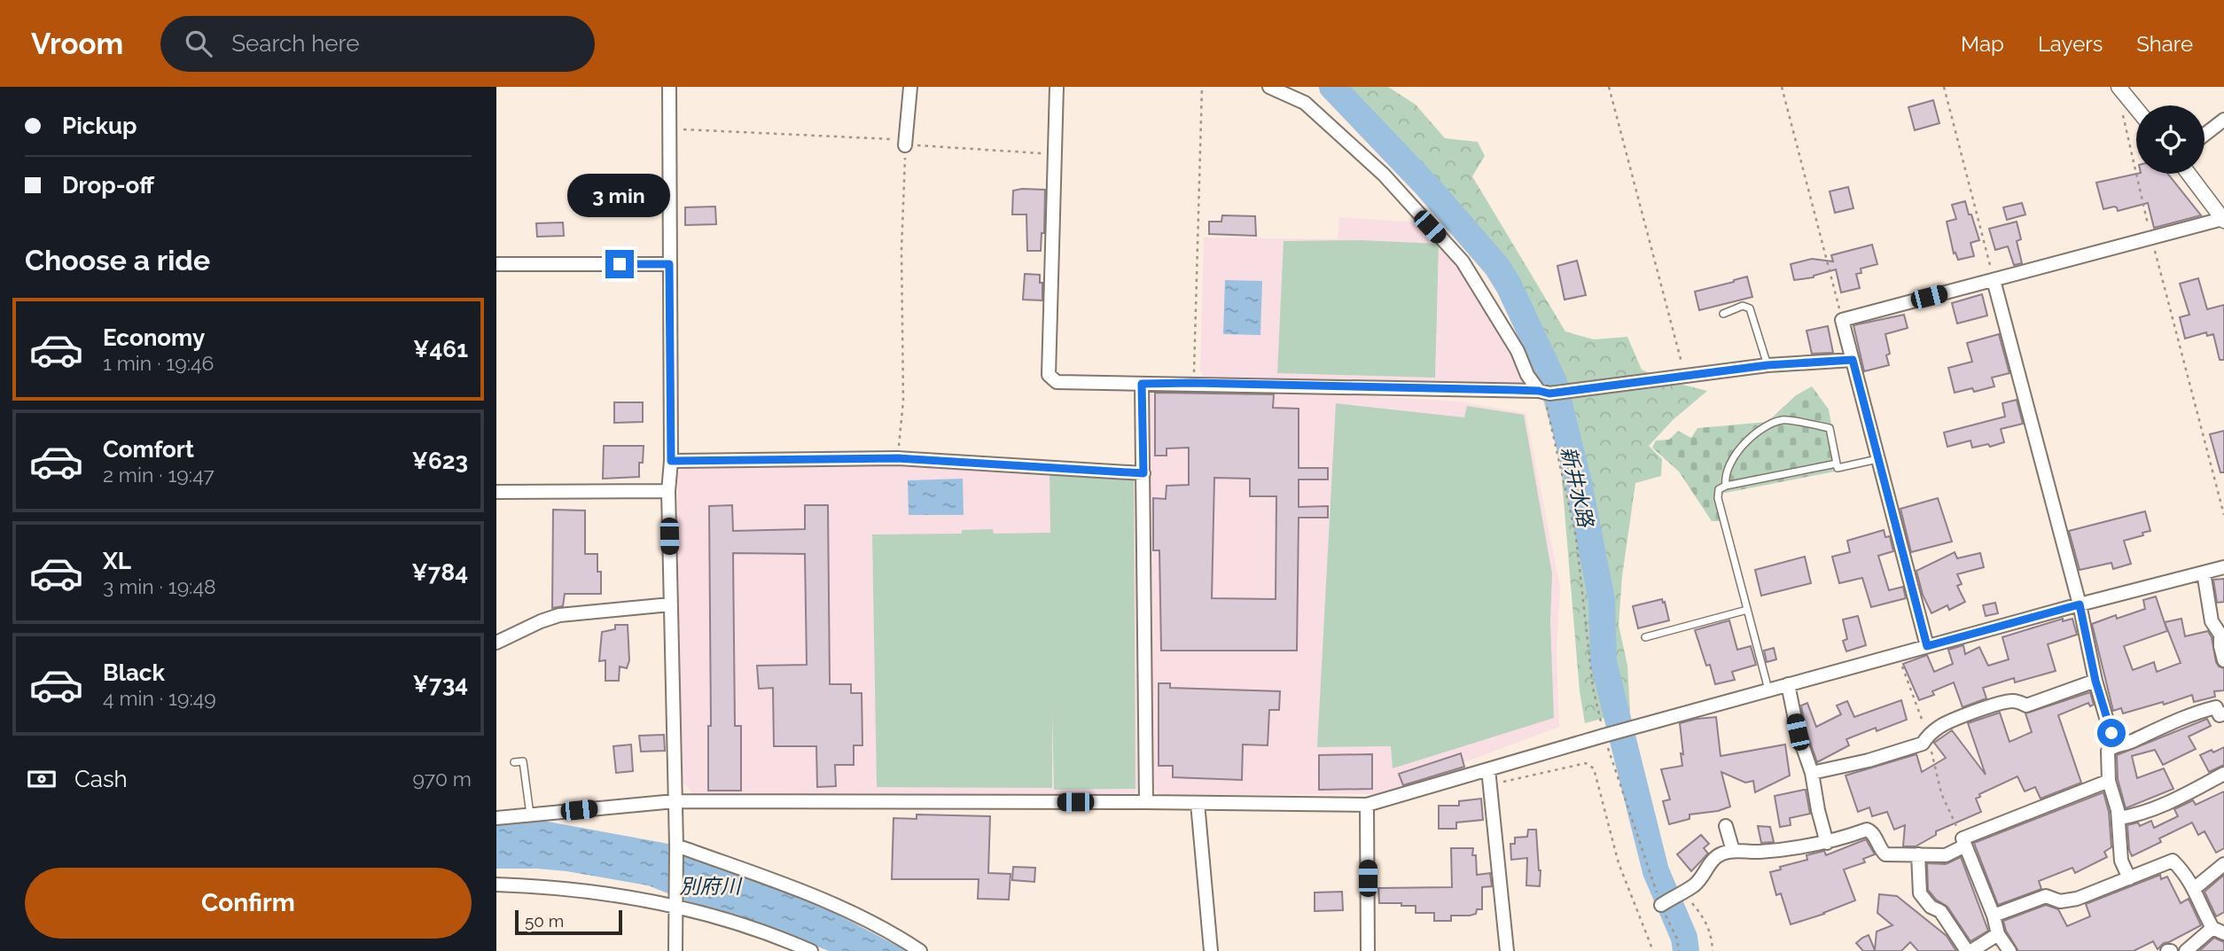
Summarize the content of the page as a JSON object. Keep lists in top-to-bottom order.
{
  "water": ["新井水路", "別府川"],
  "scale_bar": "50 m",
  "page": {
    "header": "Vroom",
    "search": "Search here",
    "nav": ["Map", "Layers", "Share"],
    "banner": ["Pickup", "Drop-off"],
    "bubble": "3 min",
    "heading": "Choose a ride",
    "list": [
      {
        "name": "Economy",
        "note": "1 min · 19:46",
        "value": "¥461"
      },
      {
        "name": "Comfort",
        "note": "2 min · 19:47",
        "value": "¥623"
      },
      {
        "name": "XL",
        "note": "3 min · 19:48",
        "value": "¥784"
      },
      {
        "name": "Black",
        "note": "4 min · 19:49",
        "value": "¥734"
      }
    ],
    "pay": ["Cash", "970 m"],
    "buttons": "Confirm",
    "scale": "50 m"
  }
}
